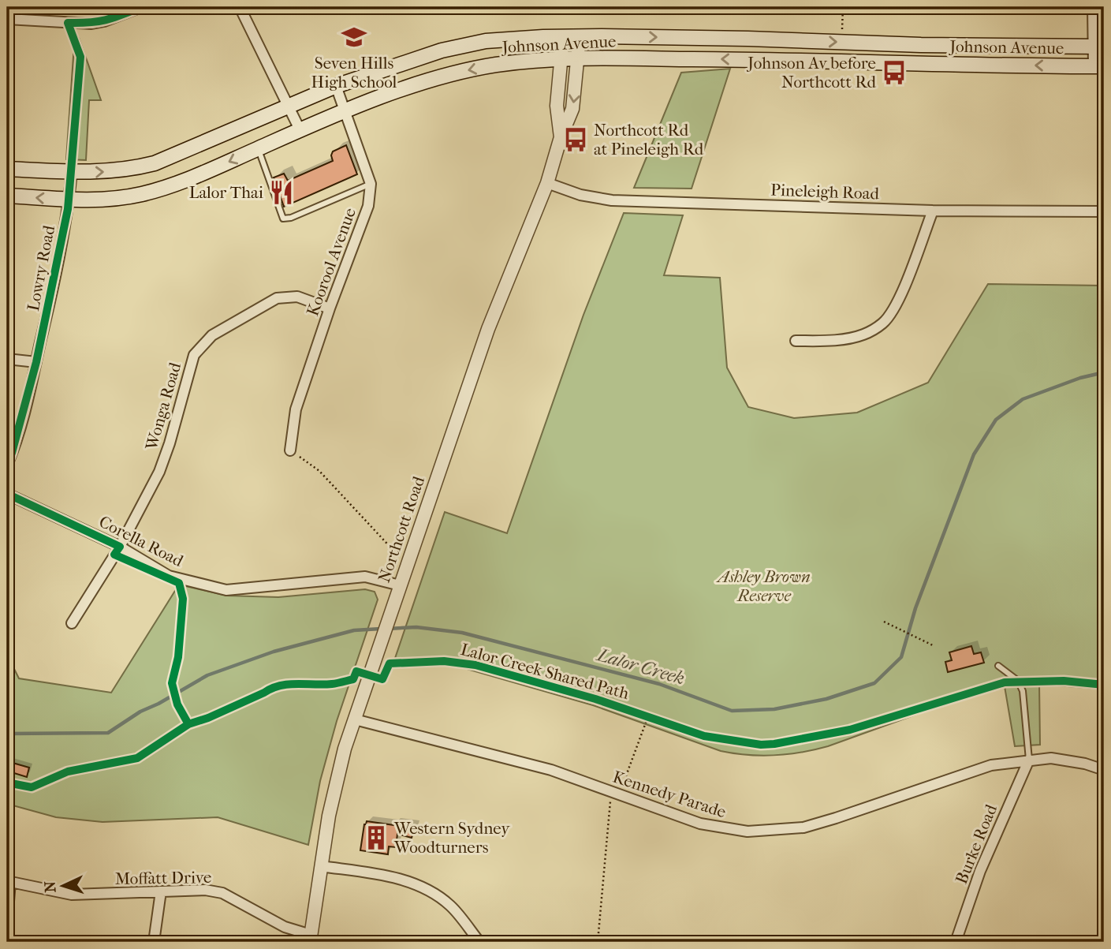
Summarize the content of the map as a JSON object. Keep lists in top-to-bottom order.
{
  "streets": {
    "main road": ["Johnson Avenue"],
    "street": [
      "Pineleigh Road",
      "Koorool Avenue",
      "Lowry Road",
      "Wonga Road",
      "Northcott Road",
      "Corella Road",
      "Kennedy Parade",
      "Burke Road",
      "Moffatt Drive"
    ],
    "cycle path": ["Lalor Creek Shared Path"]
  },
  "crossings": [
    ["Johnson Avenue", "Koorool Avenue"],
    ["Johnson Avenue", "Lowry Road"],
    ["Johnson Avenue", "Northcott Road"],
    ["Pineleigh Road", "Northcott Road"],
    ["Koorool Avenue", "Wonga Road"],
    ["Wonga Road", "Corella Road"],
    ["Northcott Road", "Corella Road"],
    ["Northcott Road", "Kennedy Parade"],
    ["Northcott Road", "Moffatt Drive"],
    ["Kennedy Parade", "Burke Road"]
  ],
  "water": ["Lalor Creek"],
  "parks": ["Ashley Brown Reserve"],
  "places": {
    "school or university": ["Seven Hills High School"],
    "bus stop": ["Johnson Av before Northcott Rd", "Northcott Rd at Pineleigh Rd"],
    "restaurant": ["Lalor Thai"],
    "building": ["Western Sydney Woodturners"]
  },
  "north": "left"
}
